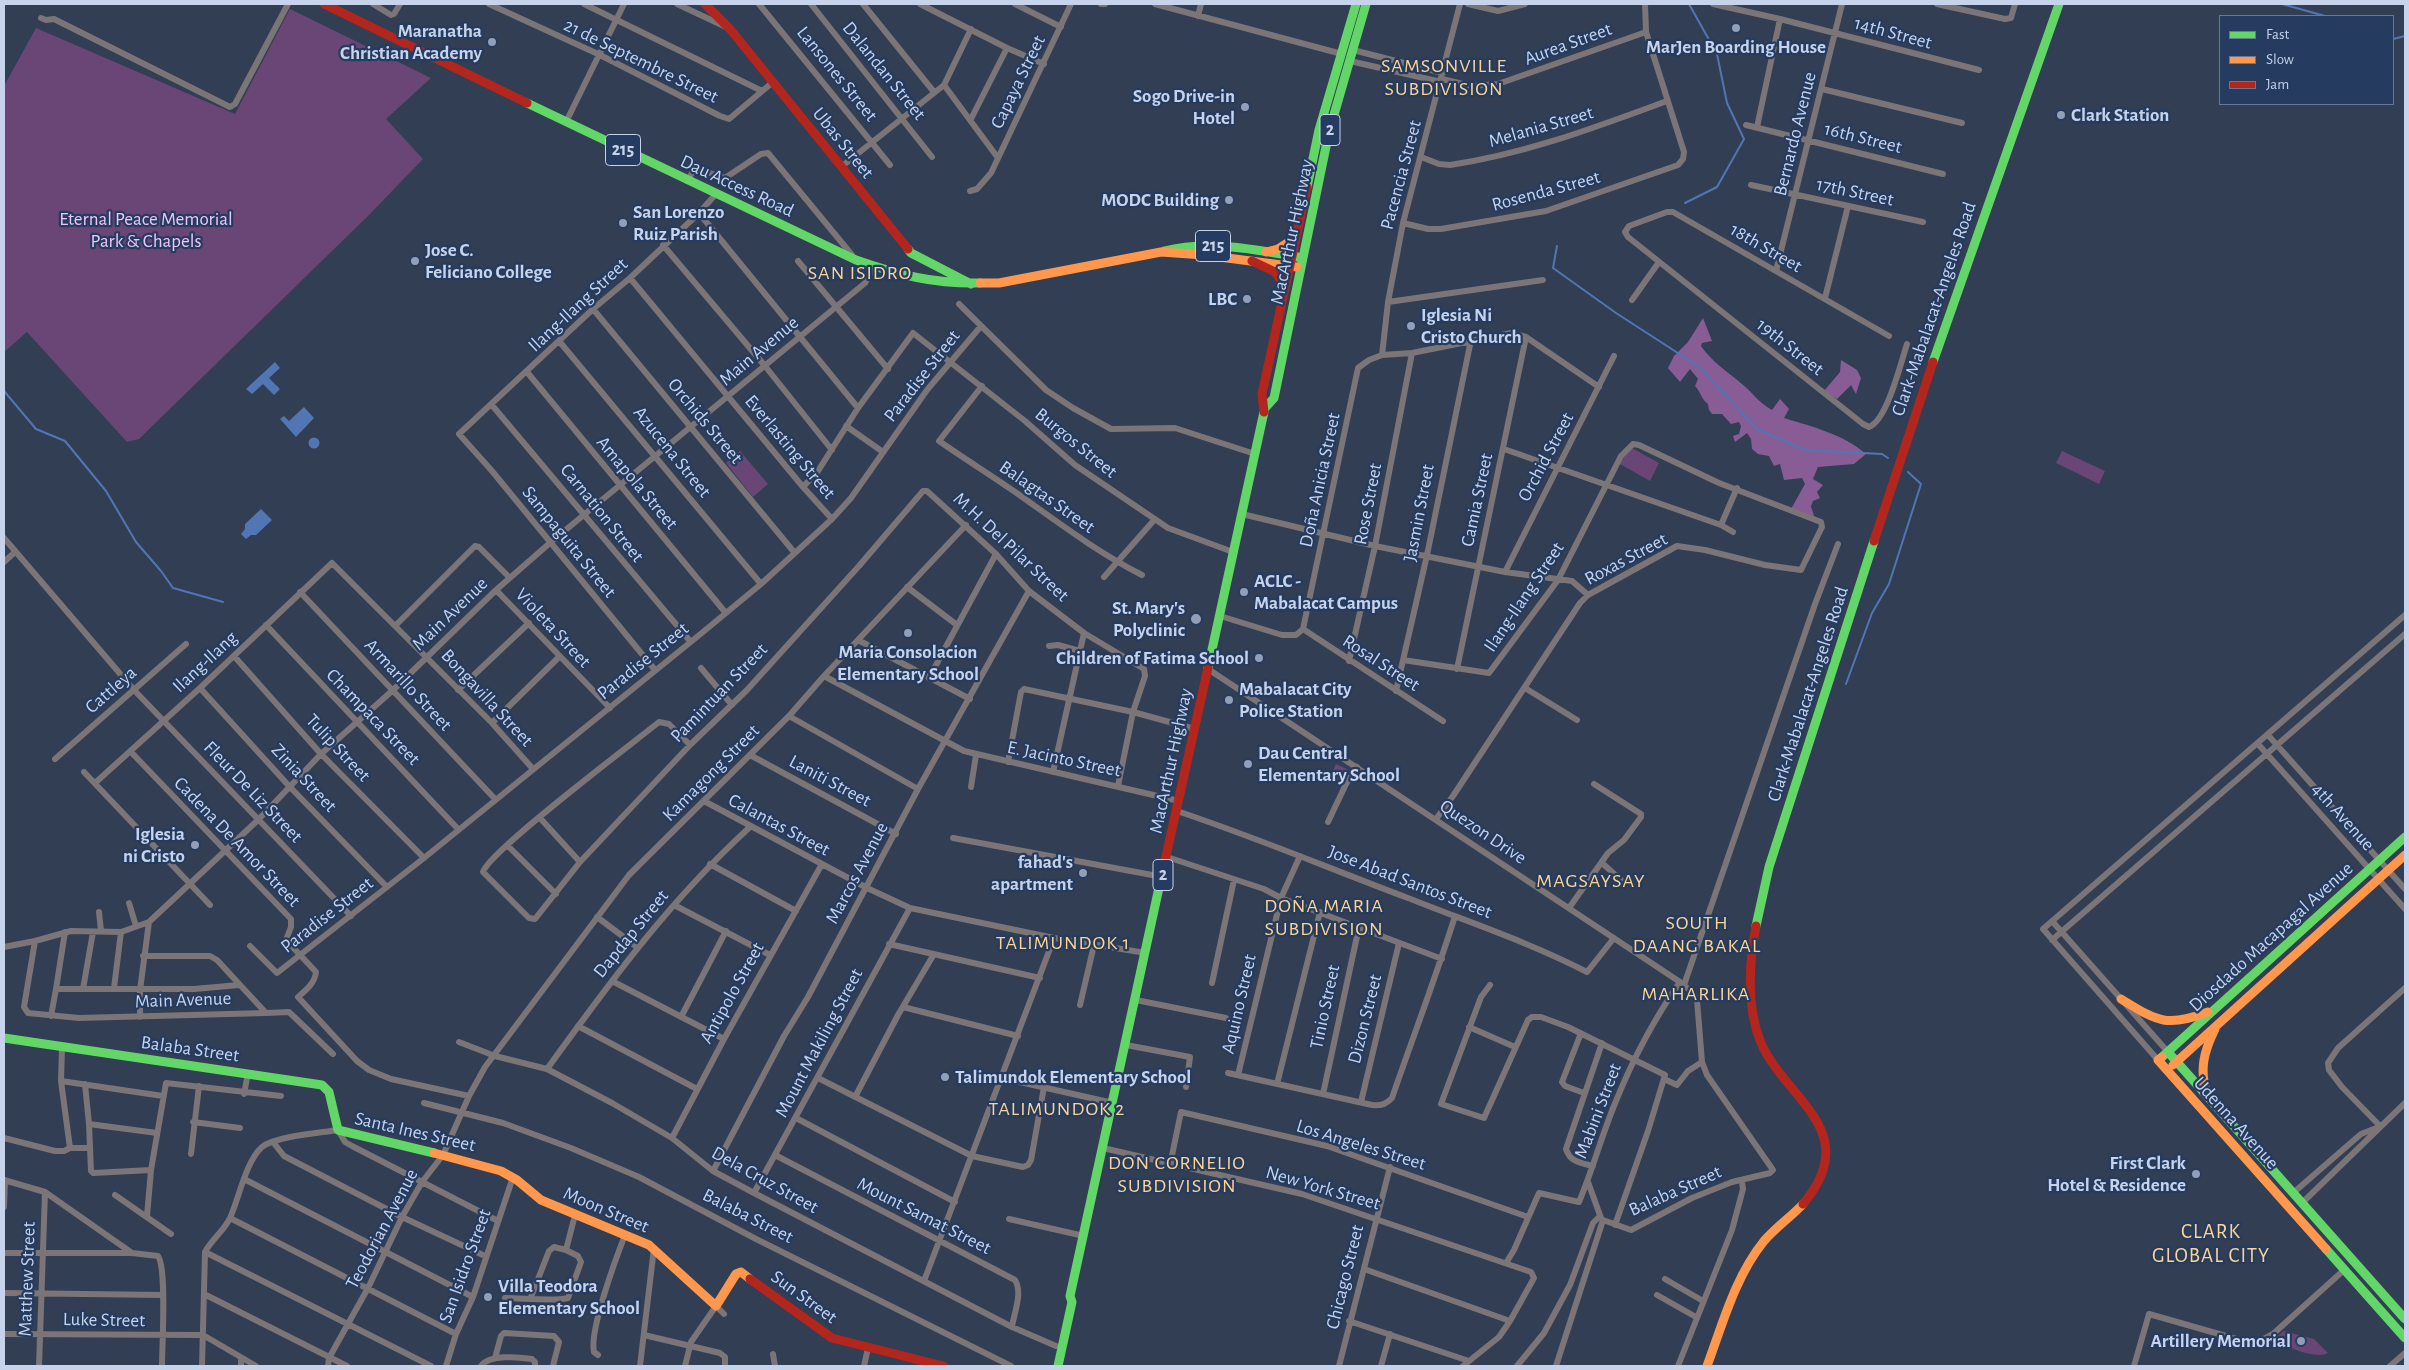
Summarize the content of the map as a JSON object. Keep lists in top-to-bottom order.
{
  "streets": {
    "main road": [
      "2",
      "Ubas Street",
      "215",
      "Dau Access Road",
      "MacArthur Highway",
      "Clark-Mabalacat-Angeles Road",
      "Diosdado Macapagal Avenue",
      "Balaba Street",
      "Udenna Avenue",
      "Santa Ines Street",
      "Moon Street",
      "Sun Street"
    ],
    "street": [
      "14th Street",
      "Aurea Street",
      "21 de Septembre Street",
      "Dalandan Street",
      "Lansones Street",
      "Capaya Street",
      "Melania Street",
      "Bernardo Avenue",
      "16th Street",
      "Pacencia Street",
      "Rosenda Street",
      "17th Street",
      "18th Street",
      "Ilang-Ilang Street",
      "19th Street",
      "Main Avenue",
      "Paradise Street",
      "Orchids Street",
      "Burgos Street",
      "Everlasting Street",
      "Azucena Street",
      "Orchid Street",
      "Doña Anicia Street",
      "Amapola Street",
      "Balagtas Street",
      "Camia Street",
      "Rose Street",
      "Carnation Street",
      "Jasmin Street",
      "Sampaguita Street",
      "M.H. Del Pilar Street",
      "Roxas Street",
      "Violeta Street",
      "Ilang-Ilang",
      "Rosal Street",
      "Armarillo Street",
      "Cattleya",
      "Pamintuan Street",
      "Bongavilla Street",
      "Champaca Street",
      "Tulip Street",
      "E. Jacinto Street",
      "Kamagong Street",
      "Zinia Street",
      "Laniti Street",
      "Fleur De Liz Street",
      "4th Avenue",
      "Calantas Street",
      "Quezon Drive",
      "Cadena De Amor Street",
      "Marcos Avenue",
      "Jose Abad Santos Street",
      "Dapdap Street",
      "Antipolo Street",
      "Aquino Street",
      "Tinio Street",
      "Dizon Street",
      "Mount Makiling Street",
      "Mabini Street",
      "Los Angeles Street",
      "Dela Cruz Street",
      "New York Street",
      "Mount Samat Street",
      "Teodorian Avenue",
      "San Isidro Street",
      "Chicago Street",
      "Matthew Street",
      "Luke Street"
    ]
  },
  "crossings": [
    ["14th Street", "Bernardo Avenue"],
    ["Aurea Street", "Pacencia Street"],
    ["Aurea Street", "MacArthur Highway"],
    ["21 de Septembre Street", "Ubas Street"],
    ["Melania Street", "Pacencia Street"],
    ["Melania Street", "Rosenda Street"],
    ["Bernardo Avenue", "16th Street"],
    ["Bernardo Avenue", "17th Street"],
    ["Bernardo Avenue", "18th Street"],
    ["Ubas Street", "Dau Access Road"],
    ["Pacencia Street", "Rosenda Street"],
    ["Pacencia Street", "Doña Anicia Street"],
    ["Dau Access Road", "MacArthur Highway"],
    ["Dau Access Road", "Ilang-Ilang Street"],
    ["Dau Access Road", "Main Avenue"],
    ["MacArthur Highway", "Burgos Street"],
    ["MacArthur Highway", "E. Jacinto Street"],
    ["MacArthur Highway", "Calantas Street"],
    ["MacArthur Highway", "Quezon Drive"],
    ["MacArthur Highway", "Jose Abad Santos Street"],
    ["MacArthur Highway", "Dela Cruz Street"],
    ["MacArthur Highway", "New York Street"],
    ["18th Street", "19th Street"],
    ["Ilang-Ilang Street", "Orchids Street"],
    ["Ilang-Ilang Street", "Everlasting Street"],
    ["Ilang-Ilang Street", "Azucena Street"],
    ["Ilang-Ilang Street", "Amapola Street"],
    ["Ilang-Ilang Street", "Camia Street"],
    ["Ilang-Ilang Street", "Carnation Street"],
    ["Ilang-Ilang Street", "Sampaguita Street"],
    ["Ilang-Ilang Street", "Roxas Street"],
    ["Main Avenue", "Orchids Street"],
    ["Main Avenue", "Everlasting Street"],
    ["Main Avenue", "Azucena Street"],
    ["Main Avenue", "Amapola Street"],
    ["Main Avenue", "Carnation Street"],
    ["Main Avenue", "Sampaguita Street"],
    ["Main Avenue", "Violeta Street"],
    ["Main Avenue", "Armarillo Street"],
    ["Main Avenue", "Bongavilla Street"],
    ["Main Avenue", "Champaca Street"],
    ["Main Avenue", "Tulip Street"],
    ["Main Avenue", "Zinia Street"],
    ["Main Avenue", "Fleur De Liz Street"],
    ["Main Avenue", "Cadena De Amor Street"],
    ["Paradise Street", "Orchids Street"],
    ["Paradise Street", "Burgos Street"],
    ["Paradise Street", "Everlasting Street"],
    ["Paradise Street", "Azucena Street"],
    ["Paradise Street", "Amapola Street"],
    ["Paradise Street", "Carnation Street"],
    ["Paradise Street", "Sampaguita Street"],
    ["Paradise Street", "Violeta Street"],
    ["Paradise Street", "Armarillo Street"],
    ["Paradise Street", "Bongavilla Street"],
    ["Paradise Street", "Champaca Street"],
    ["Paradise Street", "Tulip Street"],
    ["Paradise Street", "Zinia Street"],
    ["Paradise Street", "Fleur De Liz Street"],
    ["Paradise Street", "Cadena De Amor Street"],
    ["Burgos Street", "Balagtas Street"],
    ["Doña Anicia Street", "Rosal Street"],
    ["Rose Street", "Rosal Street"],
    ["Jasmin Street", "Rosal Street"],
    ["M.H. Del Pilar Street", "Pamintuan Street"],
    ["M.H. Del Pilar Street", "Kamagong Street"],
    ["M.H. Del Pilar Street", "Marcos Avenue"],
    ["Roxas Street", "Quezon Drive"],
    ["Ilang-Ilang", "Armarillo Street"],
    ["Ilang-Ilang", "Bongavilla Street"],
    ["Ilang-Ilang", "Champaca Street"],
    ["Ilang-Ilang", "Tulip Street"],
    ["Ilang-Ilang", "Zinia Street"],
    ["Ilang-Ilang", "Fleur De Liz Street"],
    ["Ilang-Ilang", "Cadena De Amor Street"],
    ["Cattleya", "Fleur De Liz Street"],
    ["E. Jacinto Street", "Kamagong Street"],
    ["E. Jacinto Street", "Marcos Avenue"],
    ["Kamagong Street", "Laniti Street"],
    ["Kamagong Street", "Calantas Street"],
    ["Kamagong Street", "Dela Cruz Street"],
    ["Kamagong Street", "Teodorian Avenue"],
    ["Laniti Street", "Marcos Avenue"],
    ["4th Avenue", "Diosdado Macapagal Avenue"],
    ["Calantas Street", "Marcos Avenue"],
    ["Calantas Street", "Dapdap Street"],
    ["Calantas Street", "Antipolo Street"],
    ["Calantas Street", "Mount Makiling Street"],
    ["Quezon Drive", "Jose Abad Santos Street"],
    ["Quezon Drive", "Balaba Street"],
    ["Quezon Drive", "Mabini Street"],
    ["Marcos Avenue", "Dela Cruz Street"],
    ["Jose Abad Santos Street", "Aquino Street"],
    ["Dapdap Street", "Dela Cruz Street"],
    ["Diosdado Macapagal Avenue", "Udenna Avenue"],
    ["Antipolo Street", "Dela Cruz Street"],
    ["Mount Makiling Street", "Dela Cruz Street"],
    ["Mount Makiling Street", "Mount Samat Street"],
    ["Balaba Street", "Santa Ines Street"],
    ["Balaba Street", "Teodorian Avenue"],
    ["Mabini Street", "Los Angeles Street"],
    ["Santa Ines Street", "Moon Street"],
    ["Santa Ines Street", "Teodorian Avenue"],
    ["Santa Ines Street", "San Isidro Street"],
    ["Los Angeles Street", "New York Street"],
    ["Los Angeles Street", "Chicago Street"],
    ["Dela Cruz Street", "Mount Samat Street"],
    ["Dela Cruz Street", "Teodorian Avenue"],
    ["New York Street", "Chicago Street"],
    ["Moon Street", "Sun Street"],
    ["Matthew Street", "Luke Street"]
  ],
  "districts": [
    "SAMSONVILLE SUBDIVISION",
    "SAN ISIDRO",
    "MAGSAYSAY",
    "DOÑA MARIA SUBDIVISION",
    "SOUTH DAANG BAKAL",
    "TALIMUNDOK 1",
    "MAHARLIKA",
    "TALIMUNDOK 2",
    "DON CORNELIO SUBDIVISION",
    "CLARK GLOBAL CITY"
  ],
  "parks": ["Eternal Peace Memorial Park & Chapels"],
  "places": [
    "MarJen Boarding House",
    "Maranatha Christian Academy",
    "Sogo Drive-in Hotel",
    "Clark Station",
    "MODC Building",
    "San Lorenzo Ruiz Parish",
    "Jose C. Feliciano College",
    "LBC",
    "Iglesia Ni Cristo Church",
    "ACLC - Mabalacat Campus",
    "St. Mary's Polyclinic",
    "Maria Consolacion Elementary School",
    "Children of Fatima School",
    "Mabalacat City Police Station",
    "Dau Central Elementary School",
    "Iglesia ni Cristo",
    "fahad's apartment",
    "Talimundok Elementary School",
    "First Clark Hotel & Residence",
    "Villa Teodora Elementary School",
    "Artillery Memorial"
  ],
  "legend": ["Fast", "Slow", "Jam"]
}
